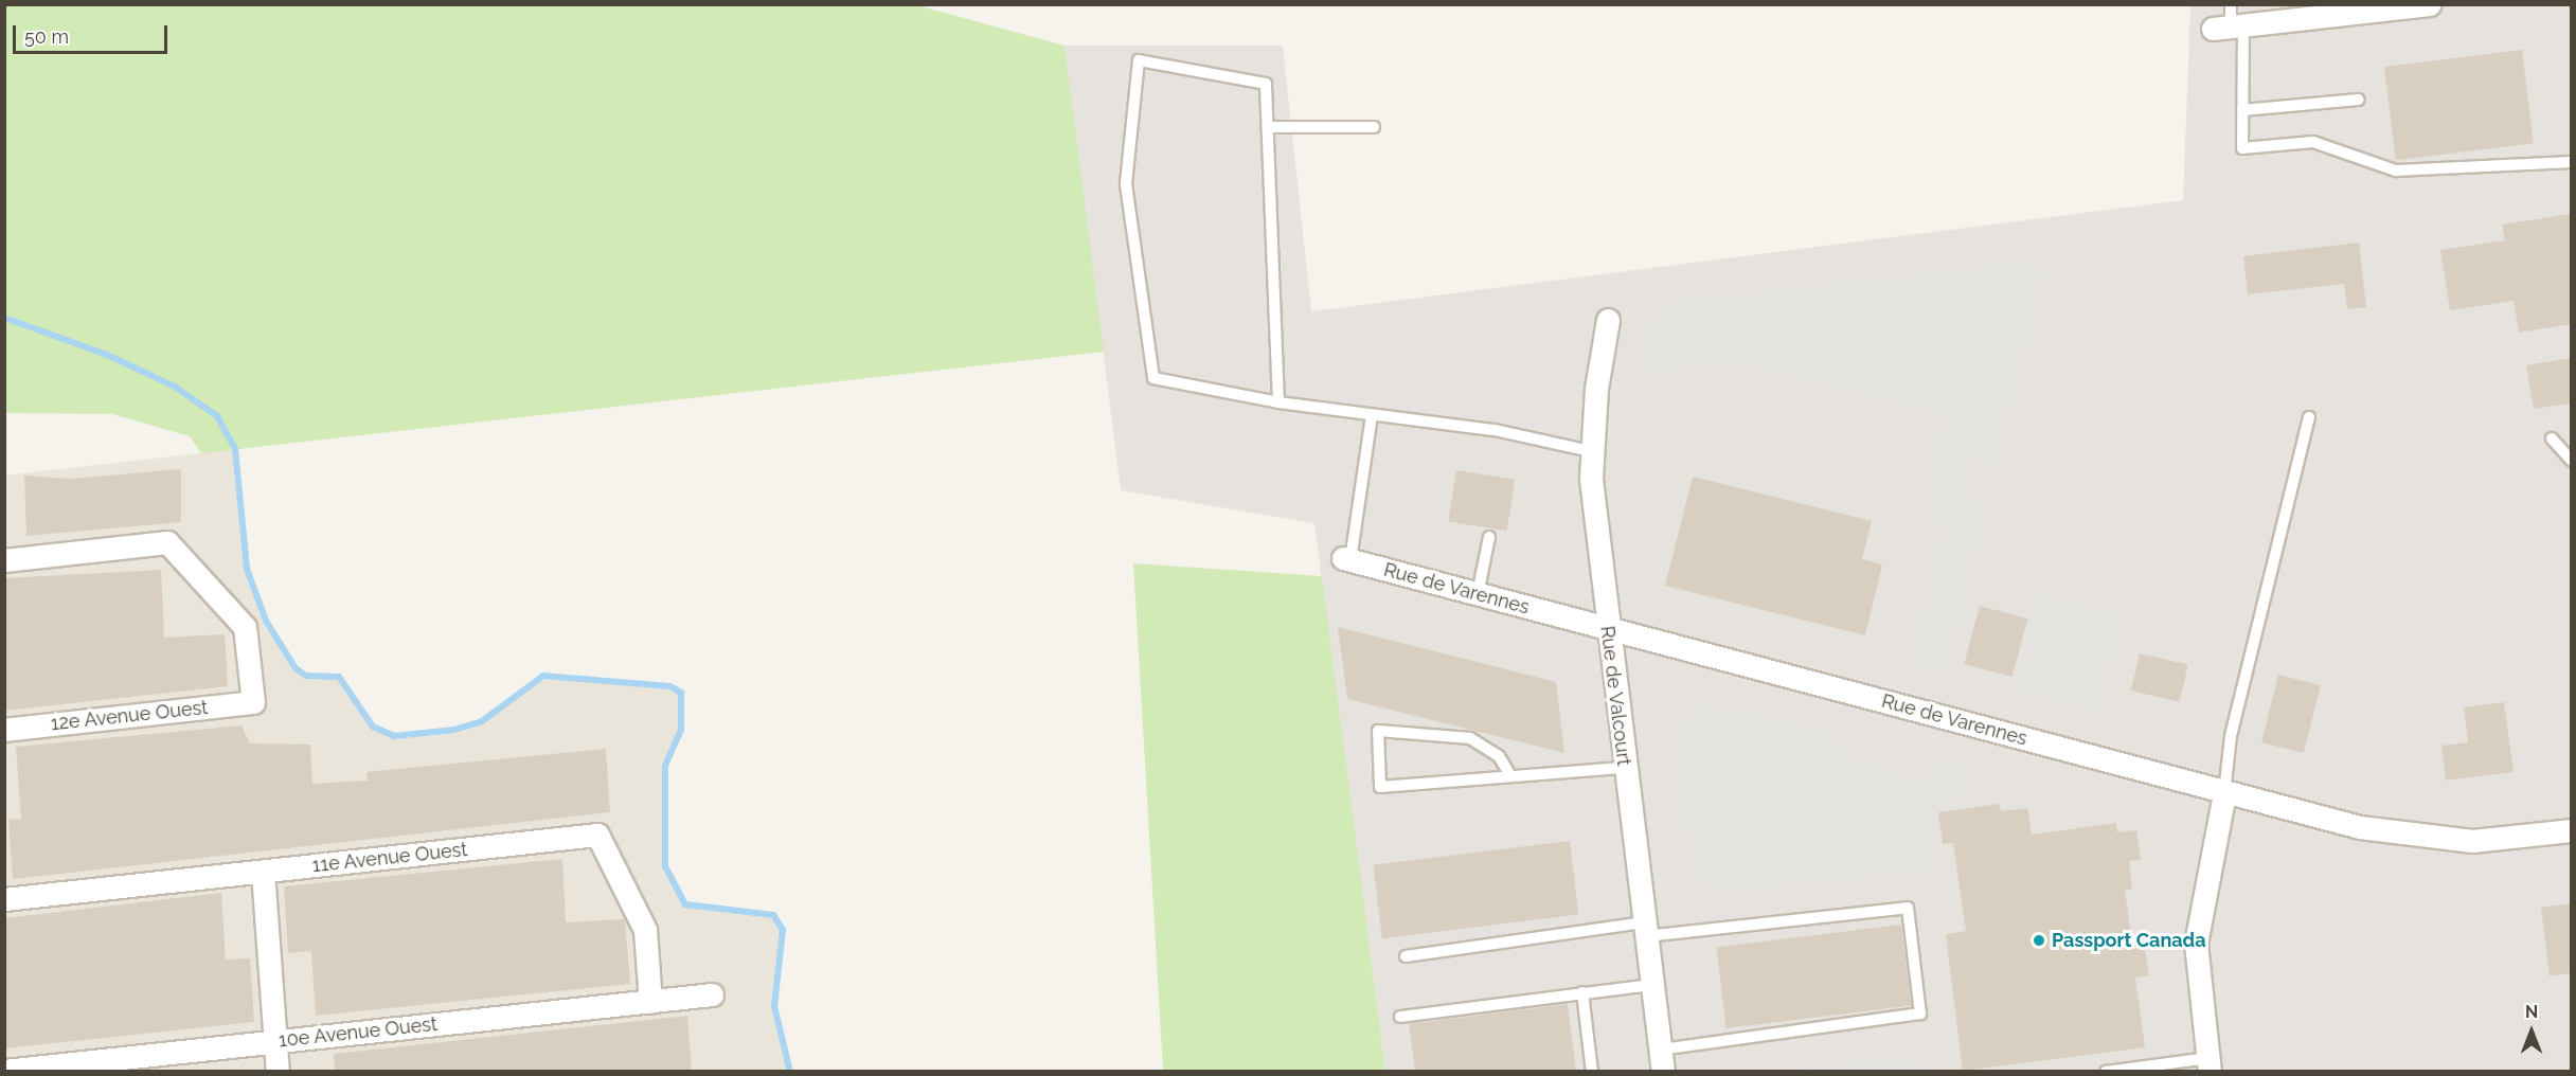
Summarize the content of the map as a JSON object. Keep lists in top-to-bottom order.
{
  "streets": {
    "street": [
      "Rue de Varennes",
      "Rue de Valcourt",
      "12e Avenue Ouest",
      "11e Avenue Ouest",
      "10e Avenue Ouest"
    ]
  },
  "crossings": [
    ["Rue de Varennes", "Rue de Valcourt"],
    ["11e Avenue Ouest", "10e Avenue Ouest"]
  ],
  "places": ["Passport Canada"],
  "scale_bar": "50 m",
  "north": "top"
}
